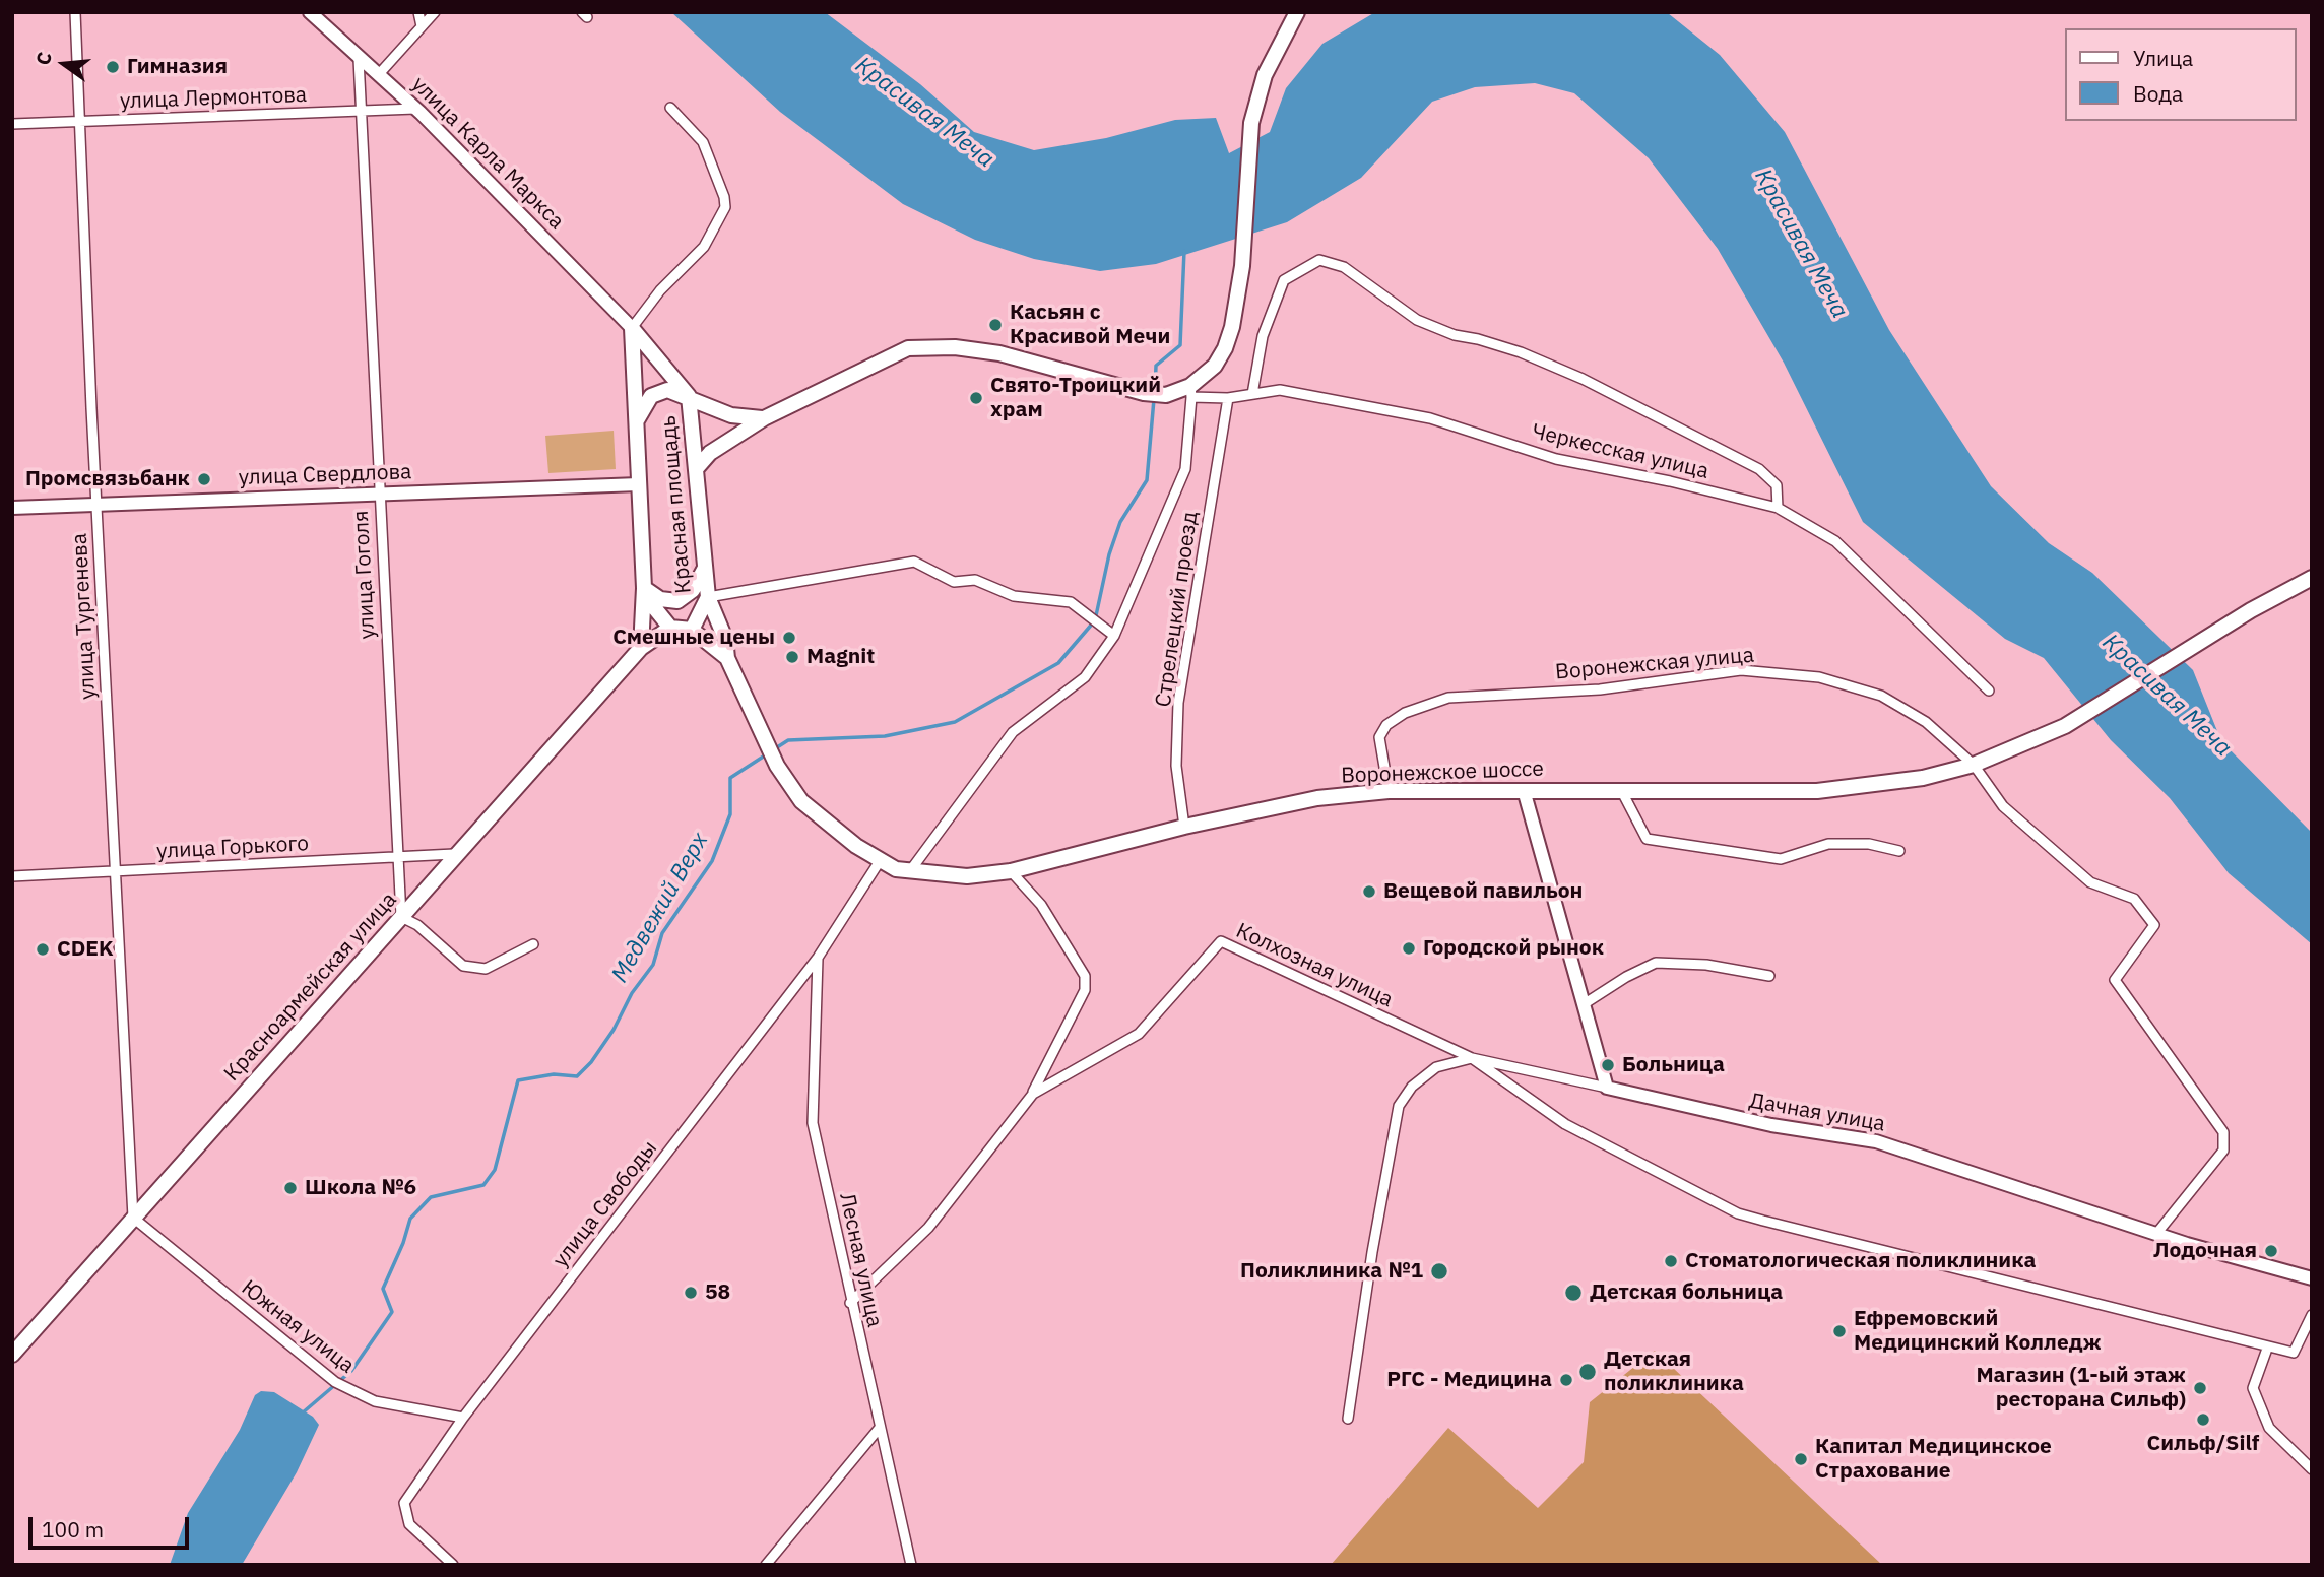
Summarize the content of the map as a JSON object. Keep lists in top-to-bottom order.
{
  "streets": {
    "main road": [
      "улица Карла Маркса",
      "улица Свердлова",
      "Красная площадь",
      "Воронежское шоссе",
      "Красноармейская улица",
      "Дачная улица"
    ],
    "street": [
      "улица Лермонтова",
      "Черкесская улица",
      "улица Гоголя",
      "Стрелецкий проезд",
      "улица Тургенева",
      "Воронежская улица",
      "улица Горького",
      "Колхозная улица",
      "улица Свободы",
      "Лесная улица",
      "Южная улица"
    ]
  },
  "crossings": [
    ["улица Лермонтова", "улица Карла Маркса"],
    ["улица Лермонтова", "улица Гоголя"],
    ["улица Лермонтова", "улица Тургенева"],
    ["улица Карла Маркса", "Красная площадь"],
    ["улица Карла Маркса", "улица Гоголя"],
    ["Черкесская улица", "Стрелецкий проезд"],
    ["улица Свердлова", "Красная площадь"],
    ["улица Свердлова", "улица Гоголя"],
    ["улица Свердлова", "улица Тургенева"],
    ["Красная площадь", "Воронежское шоссе"],
    ["Красная площадь", "Красноармейская улица"],
    ["улица Гоголя", "улица Горького"],
    ["улица Гоголя", "Красноармейская улица"],
    ["Стрелецкий проезд", "Воронежское шоссе"],
    ["улица Тургенева", "улица Горького"],
    ["улица Тургенева", "Красноармейская улица"],
    ["улица Тургенева", "Южная улица"],
    ["Воронежская улица", "Воронежское шоссе"],
    ["Воронежское шоссе", "улица Свободы"],
    ["улица Горького", "Красноармейская улица"],
    ["Колхозная улица", "Дачная улица"],
    ["Колхозная улица", "Лесная улица"],
    ["Красноармейская улица", "Южная улица"],
    ["улица Свободы", "Лесная улица"],
    ["улица Свободы", "Южная улица"]
  ],
  "water": ["Красивая Меча", "Медвежий Верх"],
  "places": [
    "Гимназия",
    "Касьян с Красивой Мечи",
    "Свято-Троицкий храм",
    "Промсвязьбанк",
    "Смешные цены",
    "Magnit",
    "Вещевой павильон",
    "Городской рынок",
    "CDEK",
    "Больница",
    "Школа №6",
    "Лодочная",
    "Стоматологическая поликлиника",
    "Поликлиника №1",
    "58",
    "Детская больница",
    "Ефремовский Медицинский Колледж",
    "Детская поликлиника",
    "РГС - Медицина",
    "Магазин (1-ый этаж ресторана Сильф)",
    "Сильф/Silf",
    "Капитал Медицинское Страхование"
  ],
  "legend": ["Улица", "Вода"],
  "scale_bar": "100 m",
  "north": "left"
}
